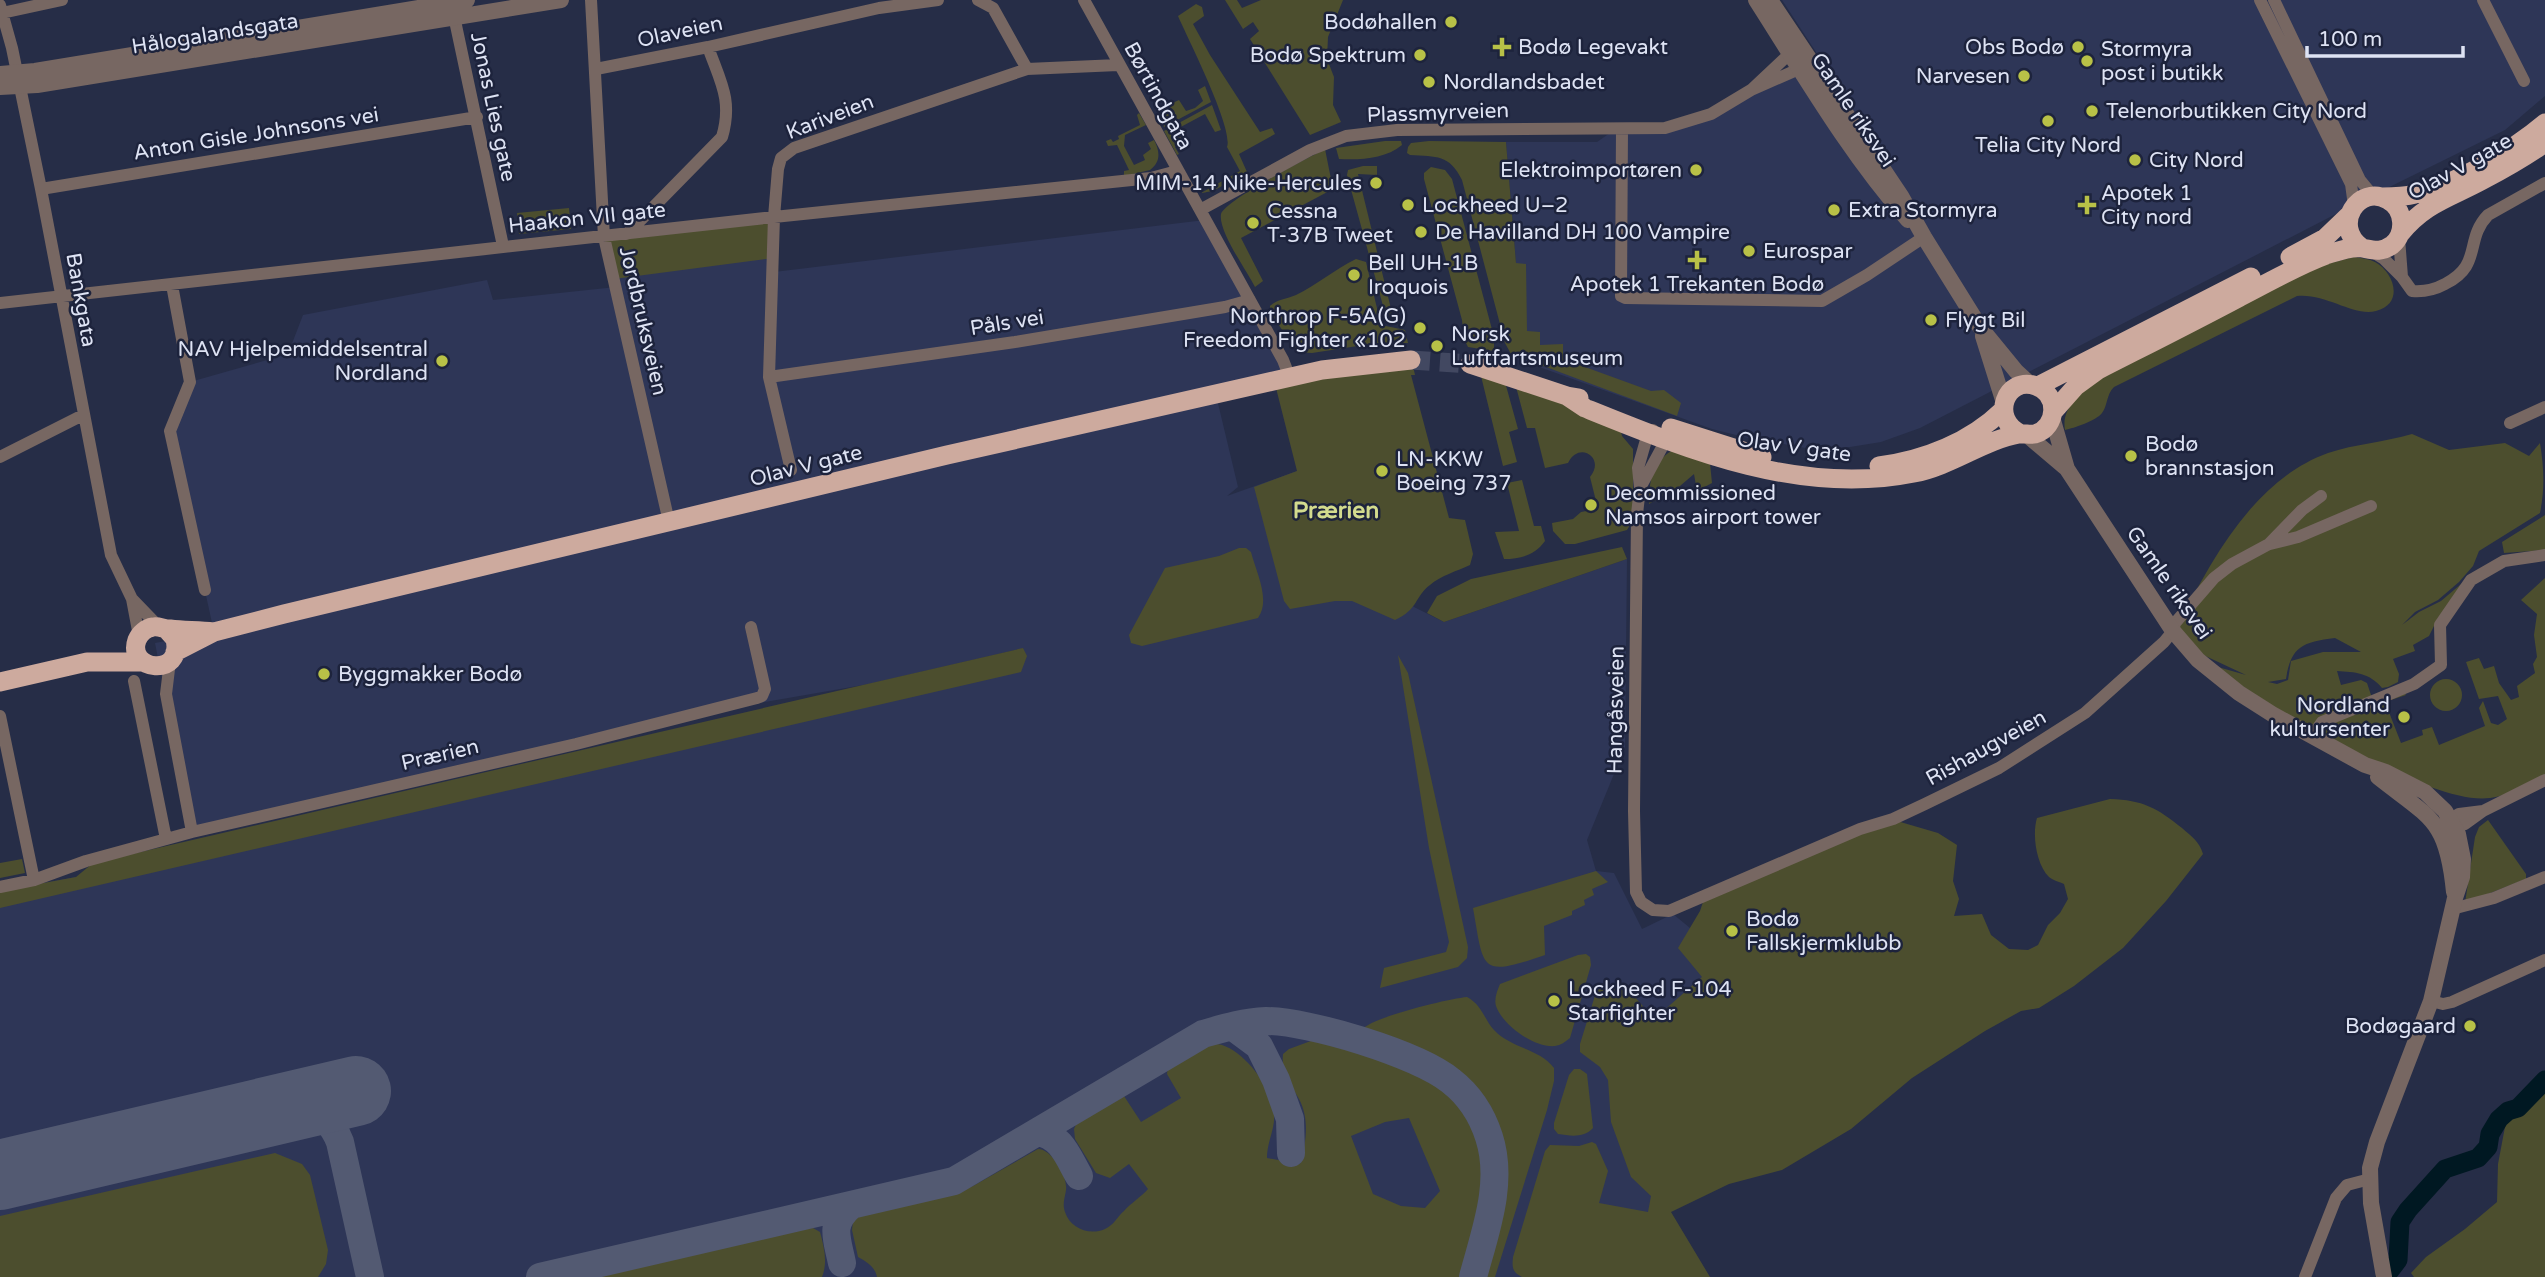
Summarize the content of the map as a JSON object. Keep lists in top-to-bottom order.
{
  "streets": {
    "highway": ["Olav V gate"],
    "street": [
      "Olaveien",
      "Hålogalandsgata",
      "Børtindgata",
      "Jonas Lies gate",
      "Gamle riksvei",
      "Plassmyrveien",
      "Kariveien",
      "Anton Gisle Johnsons vei",
      "Haakon VII gate",
      "Bankgata",
      "Jordbruksveien",
      "Påls vei",
      "Hangåsveien",
      "Rishaugveien",
      "Prærien"
    ]
  },
  "crossings": [
    ["Olaveien", "Jordbruksveien"],
    ["Hålogalandsgata", "Jonas Lies gate"],
    ["Hålogalandsgata", "Bankgata"],
    ["Børtindgata", "Plassmyrveien"],
    ["Børtindgata", "Kariveien"],
    ["Børtindgata", "Haakon VII gate"],
    ["Jonas Lies gate", "Anton Gisle Johnsons vei"],
    ["Jonas Lies gate", "Haakon VII gate"],
    ["Gamle riksvei", "Plassmyrveien"],
    ["Gamle riksvei", "Olav V gate"],
    ["Gamle riksvei", "Rishaugveien"],
    ["Kariveien", "Haakon VII gate"],
    ["Kariveien", "Påls vei"],
    ["Anton Gisle Johnsons vei", "Bankgata"],
    ["Olav V gate", "Bankgata"],
    ["Olav V gate", "Jordbruksveien"],
    ["Haakon VII gate", "Bankgata"],
    ["Haakon VII gate", "Jordbruksveien"],
    ["Hangåsveien", "Rishaugveien"]
  ],
  "districts": ["Prærien"],
  "places": {
    "other": [
      "Bodøhallen",
      "Obs Bodø",
      "Bodø Spektrum",
      "Stormyra post i butikk",
      "Narvesen",
      "Nordlandsbadet",
      "Telenorbutikken City Nord",
      "Telia City Nord",
      "City Nord",
      "Elektroimportøren",
      "MIM-14 Nike-Hercules",
      "Lockheed U–2",
      "Extra Stormyra",
      "Cessna T-37B Tweet",
      "De Havilland DH 100 Vampire",
      "Eurospar",
      "Bell UH-1B Iroquois",
      "Flygt Bil",
      "Northrop F-5A(G) Freedom Fighter «102",
      "Norsk Luftfartsmuseum",
      "NAV Hjelpemiddelsentral Nordland",
      "Bodø brannstasjon",
      "LN-KKW Boeing 737",
      "Decommissioned Namsos airport tower",
      "Byggmakker Bodø",
      "Nordland kultursenter",
      "Bodø Fallskjermklubb",
      "Lockheed F-104 Starfighter",
      "Bodøgaard"
    ],
    "health": ["Bodø Legevakt", "Apotek 1 City nord", "Apotek 1 Trekanten Bodø"]
  },
  "scale_bar": "100 m"
}
